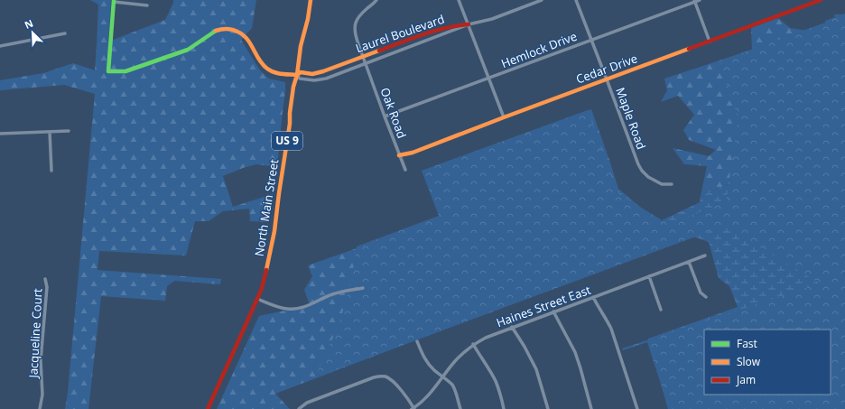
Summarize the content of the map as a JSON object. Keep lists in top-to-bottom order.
{
  "streets": {
    "main road": [
      "Laurel Boulevard",
      "Cedar Drive",
      "US 9",
      "North Main Street"
    ],
    "street": [
      "Hemlock Drive",
      "Oak Road",
      "Maple Road",
      "Haines Street East",
      "Jacqueline Court"
    ]
  },
  "crossings": [
    ["Laurel Boulevard", "Oak Road"],
    ["Laurel Boulevard", "North Main Street"],
    ["Hemlock Drive", "Oak Road"],
    ["Hemlock Drive", "Maple Road"],
    ["Cedar Drive", "Oak Road"],
    ["Cedar Drive", "Maple Road"]
  ],
  "legend": ["Fast", "Slow", "Jam"],
  "north": "top left"
}
